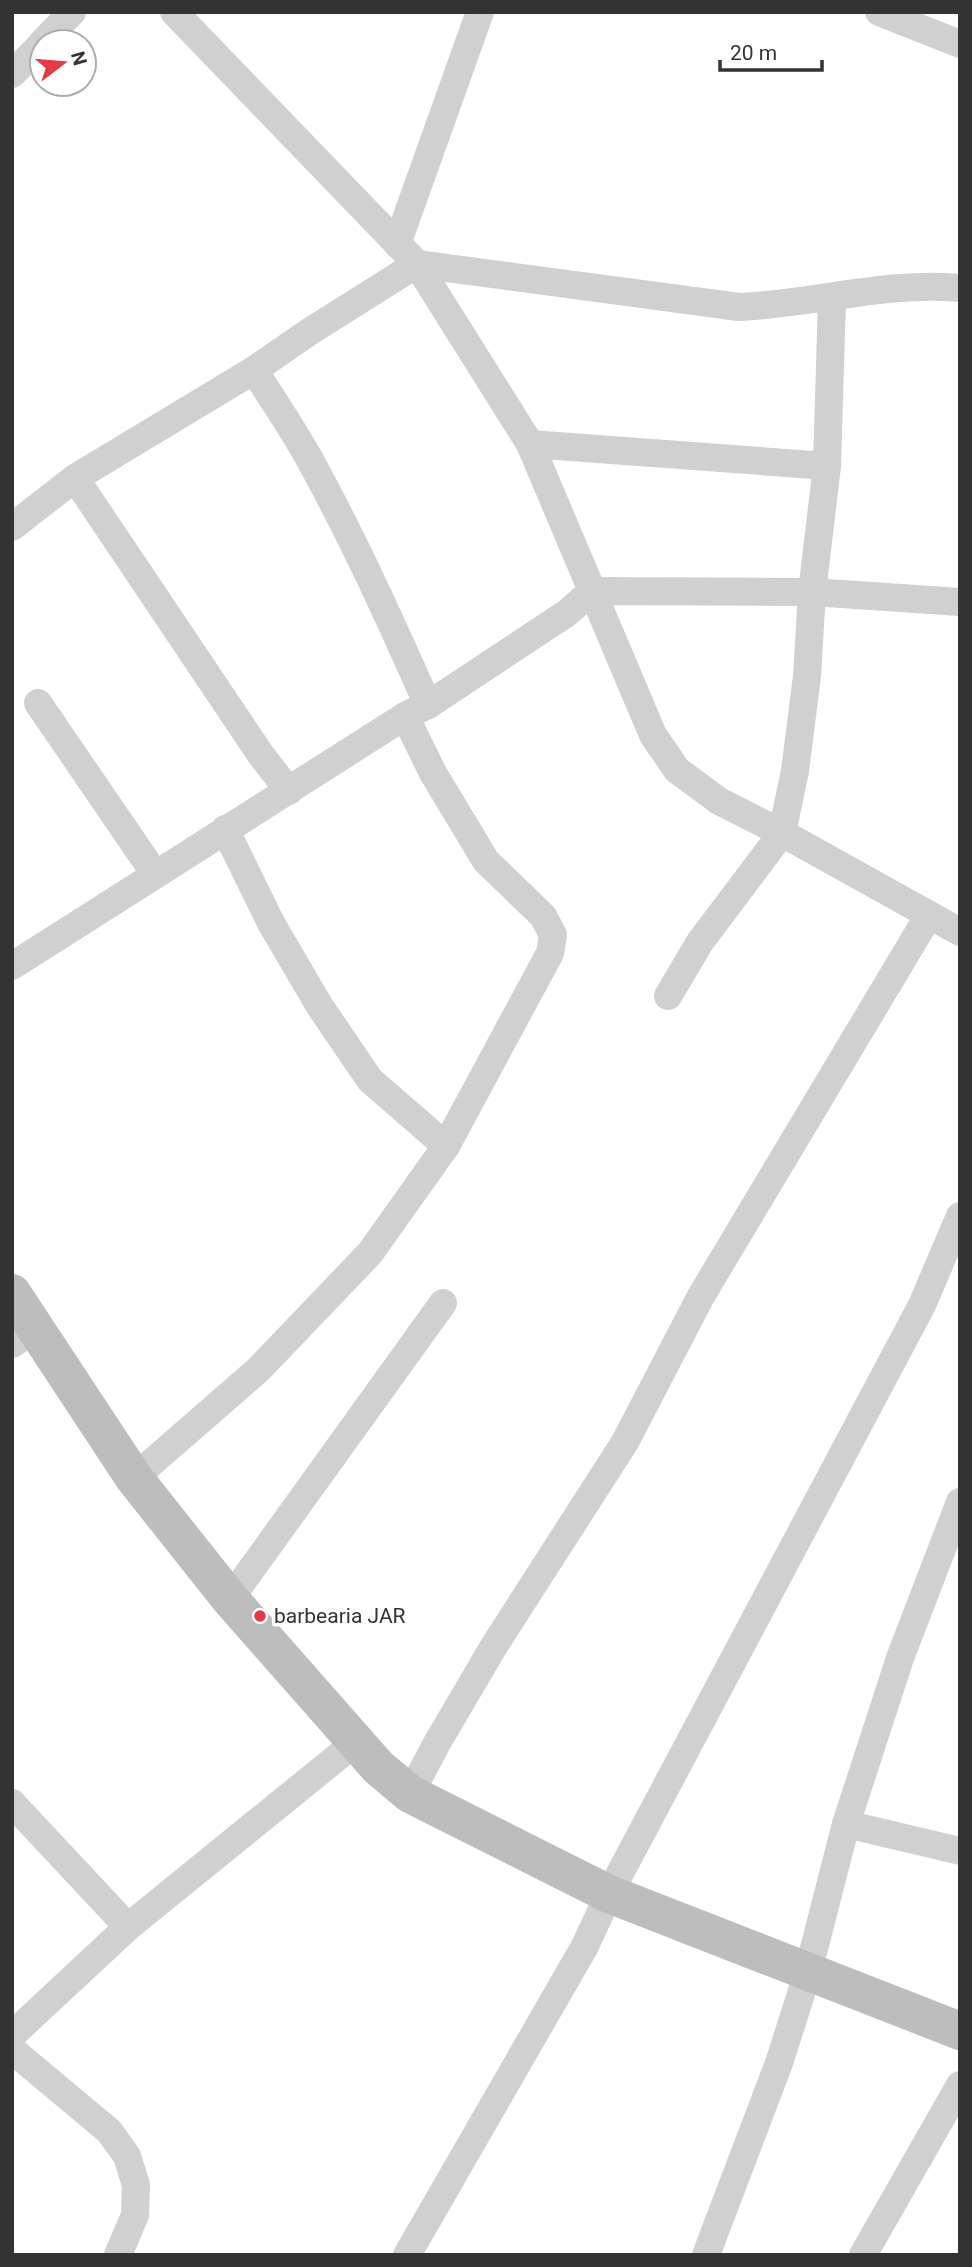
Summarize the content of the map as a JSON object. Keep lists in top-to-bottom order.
{
  "places": ["barbearia JAR"],
  "scale_bar": "20 m",
  "north": "right"
}
